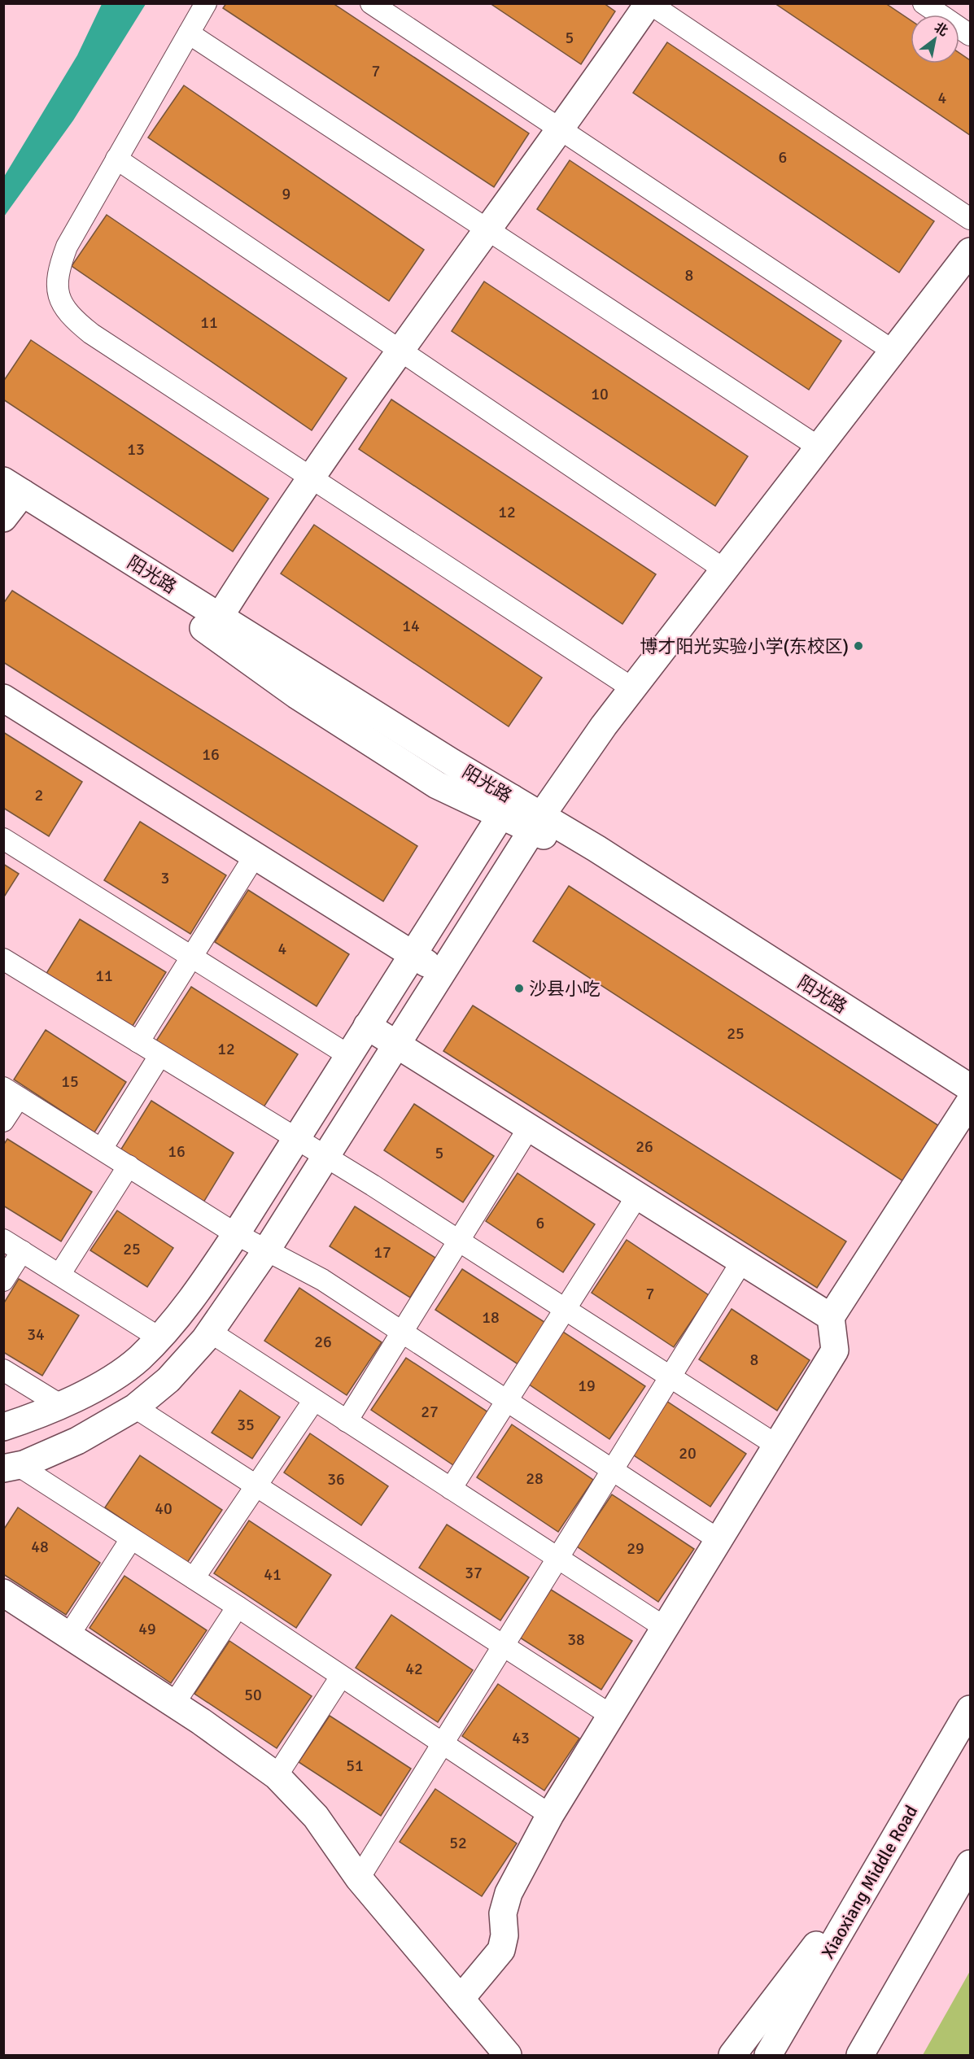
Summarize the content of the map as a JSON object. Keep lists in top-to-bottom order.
{
  "streets": {
    "street": ["阳光路", "Xiaoxiang Middle Road"]
  },
  "places": ["博才阳光实验小学(东校区)", "沙县小吃"],
  "house_numbers": [
    "5",
    "7",
    "4",
    "6",
    "9",
    "8",
    "11",
    "10",
    "13",
    "12",
    "14",
    "16",
    "2",
    "3",
    "4",
    "11",
    "25",
    "12",
    "15",
    "26",
    "16",
    "5",
    "6",
    "25",
    "17",
    "7",
    "18",
    "34",
    "26",
    "8",
    "19",
    "27",
    "35",
    "20",
    "28",
    "36",
    "40",
    "48",
    "29",
    "37",
    "41",
    "49",
    "38",
    "42",
    "50",
    "43",
    "51",
    "52"
  ],
  "north": "top right"
}
